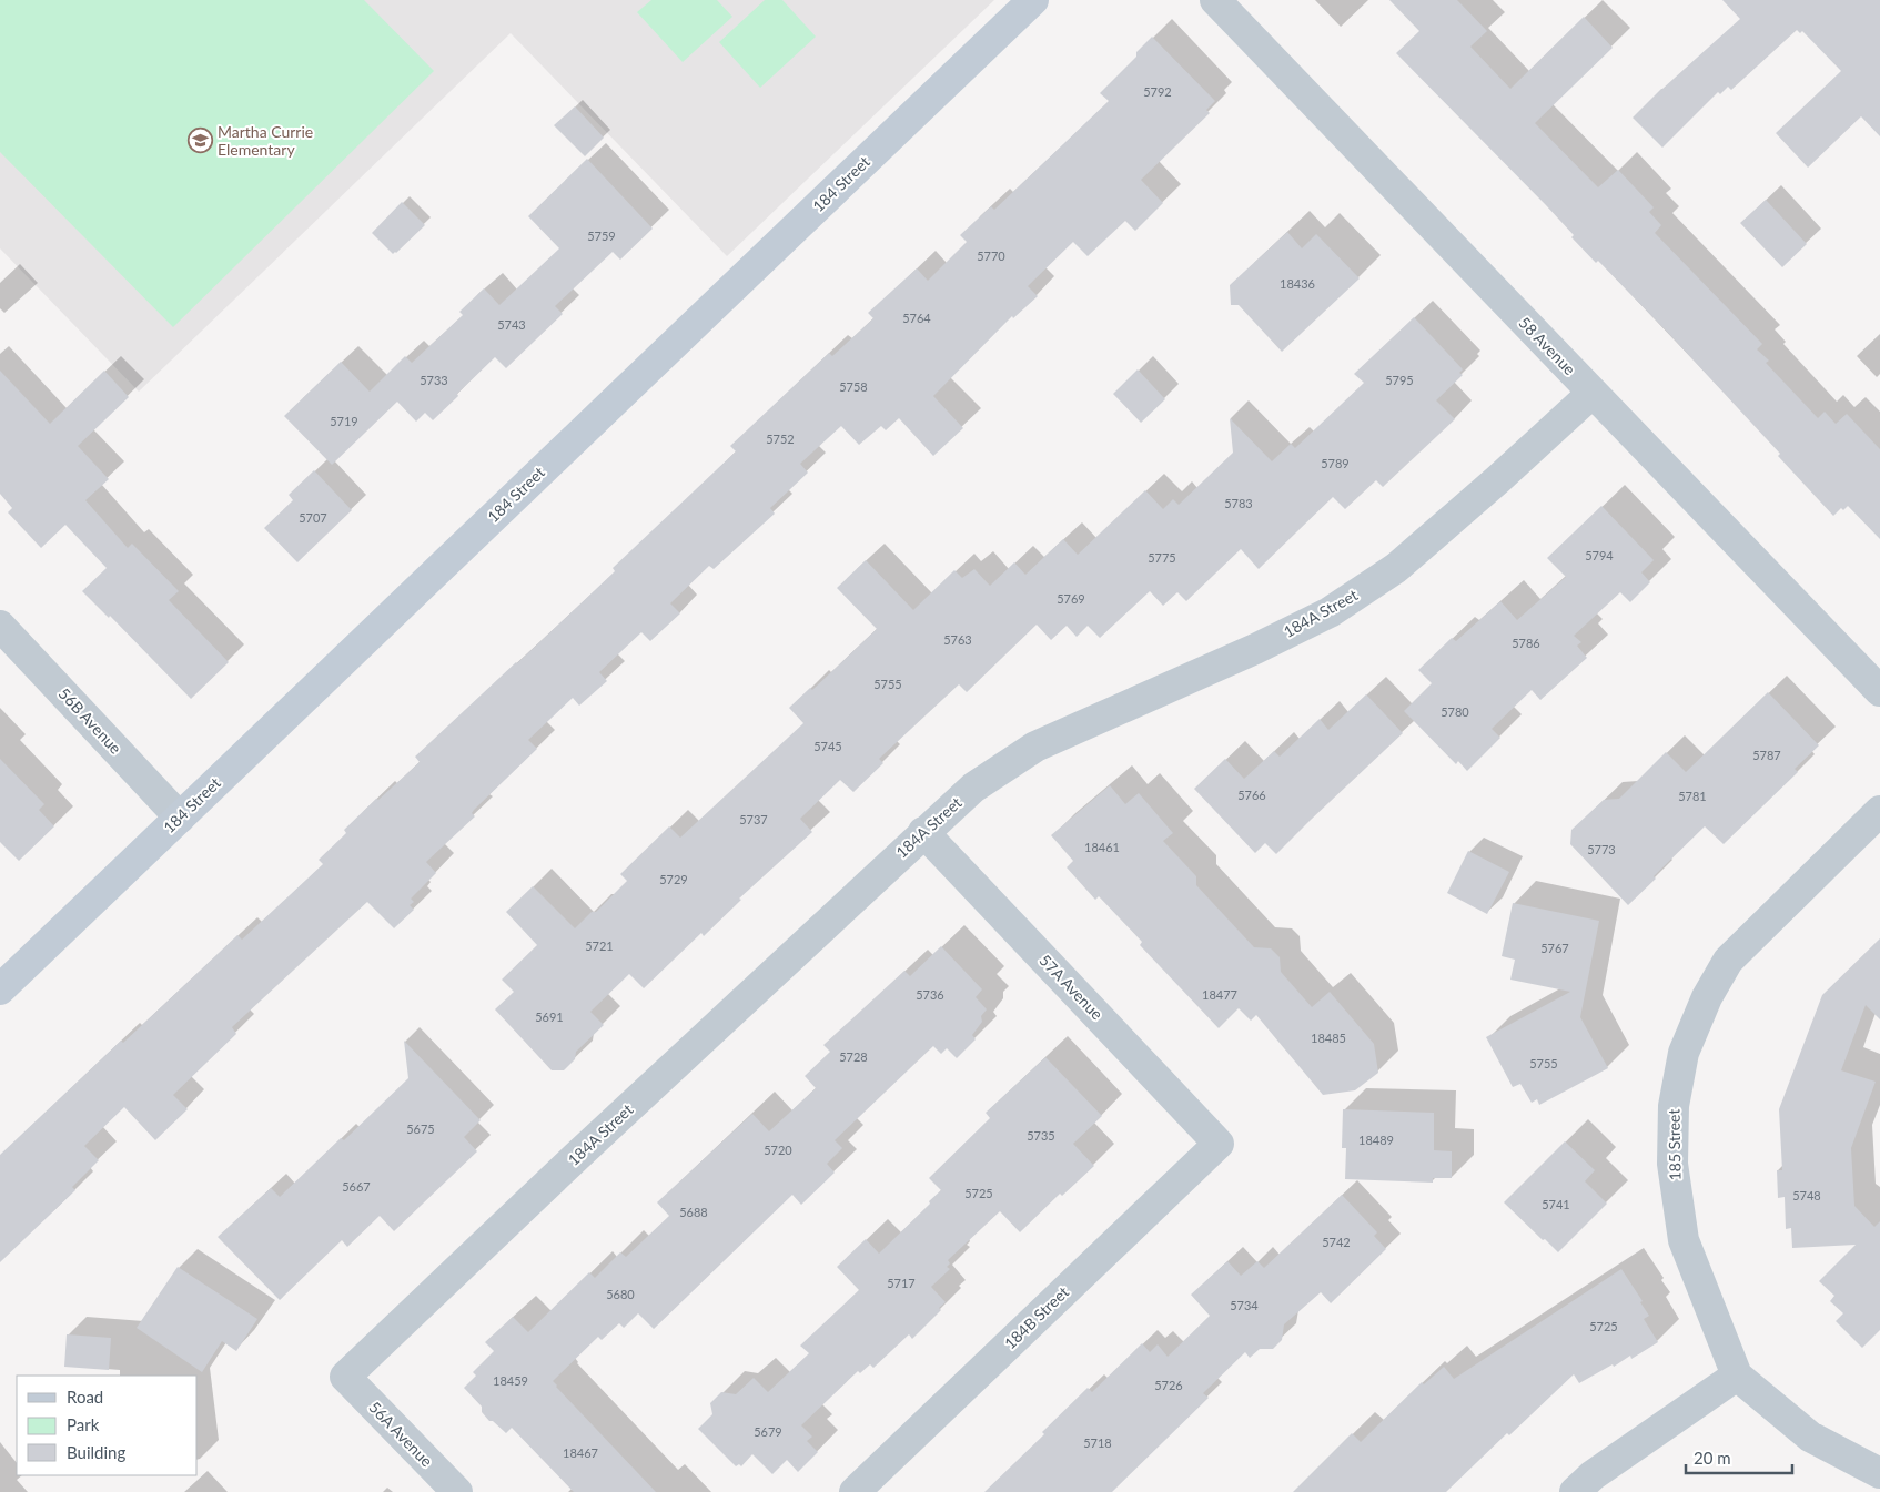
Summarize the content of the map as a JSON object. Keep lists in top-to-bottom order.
{
  "streets": {
    "main road": ["184 Street"],
    "street": [
      "58 Avenue",
      "184A Street",
      "56B Avenue",
      "57A Avenue",
      "185 Street",
      "184B Street",
      "56A Avenue"
    ]
  },
  "crossings": [
    ["184 Street", "56B Avenue"],
    ["58 Avenue", "184A Street"],
    ["184A Street", "57A Avenue"],
    ["184A Street", "56A Avenue"],
    ["57A Avenue", "184B Street"]
  ],
  "places": {
    "school or university": ["Martha Currie Elementary"]
  },
  "house_numbers": [
    "5792",
    "5759",
    "5770",
    "18436",
    "5764",
    "5743",
    "5733",
    "5795",
    "5758",
    "5719",
    "5752",
    "5789",
    "5783",
    "5707",
    "5794",
    "5775",
    "5769",
    "5763",
    "5786",
    "5755",
    "5780",
    "5745",
    "5787",
    "5766",
    "5781",
    "5737",
    "18461",
    "5773",
    "5729",
    "5721",
    "5767",
    "5736",
    "18477",
    "5691",
    "18485",
    "5728",
    "5755",
    "5675",
    "5735",
    "18489",
    "5720",
    "5667",
    "5725",
    "5748",
    "5741",
    "5688",
    "5742",
    "5717",
    "5680",
    "5734",
    "5725",
    "18459",
    "5726",
    "5679",
    "5718",
    "18467"
  ],
  "legend": ["Road", "Park", "Building"],
  "scale_bar": "20 m"
}
